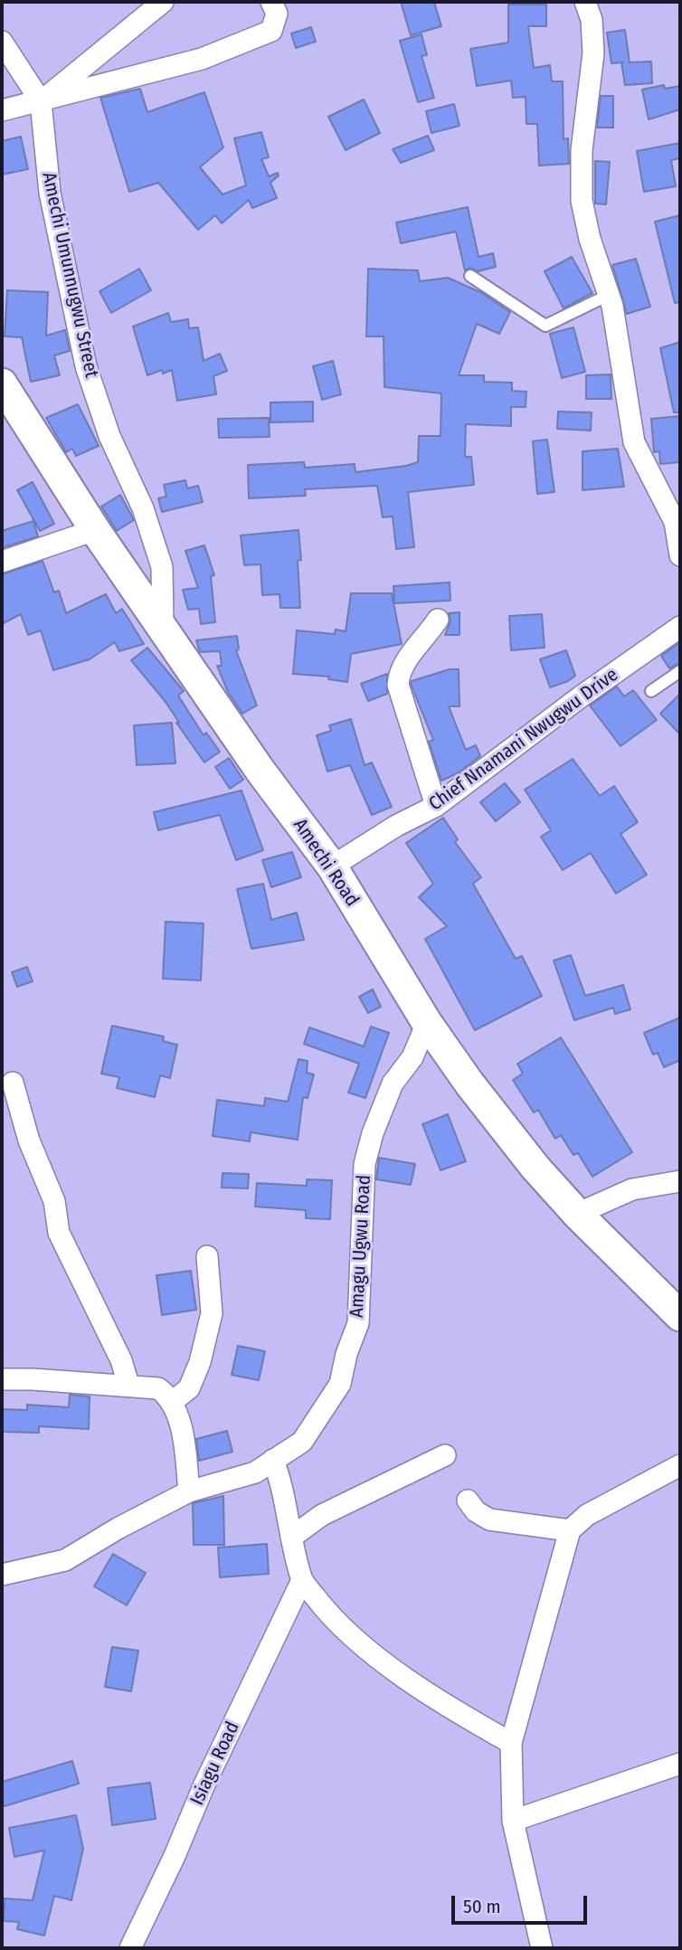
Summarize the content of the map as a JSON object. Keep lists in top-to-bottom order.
{
  "streets": {
    "main road": ["Amechi Road"],
    "street": [
      "Amechi Umunnugwu Street",
      "Chief Nnamani Nwugwu Drive",
      "Amagu Ugwu Road",
      "Isiagu Road"
    ]
  },
  "crossings": [
    ["Amechi Umunnugwu Street", "Amechi Road"],
    ["Chief Nnamani Nwugwu Drive", "Amechi Road"],
    ["Amechi Road", "Amagu Ugwu Road"]
  ],
  "scale_bar": "50 m"
}
